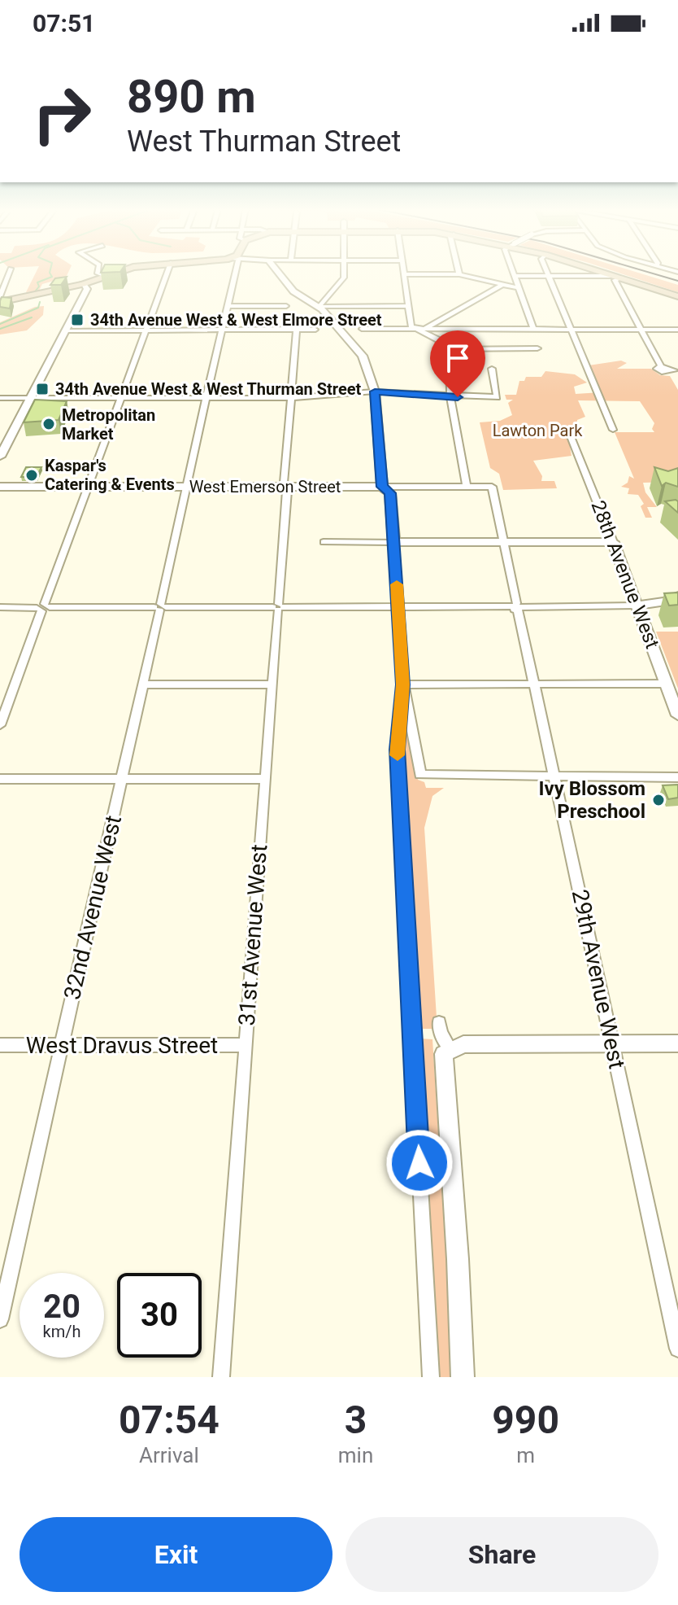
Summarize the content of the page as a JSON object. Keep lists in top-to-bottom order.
{
  "streets": {
    "street": [
      "West Emerson Street",
      "28th Avenue West",
      "32nd Avenue West",
      "31st Avenue West",
      "29th Avenue West",
      "West Dravus Street"
    ]
  },
  "crossings": [
    ["West Emerson Street", "32nd Avenue West"],
    ["West Emerson Street", "31st Avenue West"],
    ["West Emerson Street", "29th Avenue West"],
    ["32nd Avenue West", "West Dravus Street"],
    ["31st Avenue West", "West Dravus Street"]
  ],
  "parks": ["Lawton Park"],
  "places": {
    "transit": ["34th Avenue West & West Elmore Street", "34th Avenue West & West Thurman Street"],
    "other": ["Metropolitan Market", "Kaspar's Catering & Events", "Ivy Blossom Preschool"]
  },
  "page": {
    "status": "07:51",
    "turn": ["890 m", "West Thurman Street"],
    "speed": "20 km/h",
    "limit": "30",
    "eta": [
      "07:54",
      "Arrival",
      "3",
      "min",
      "990",
      "m"
    ],
    "buttons": ["Exit", "Share"]
  }
}
